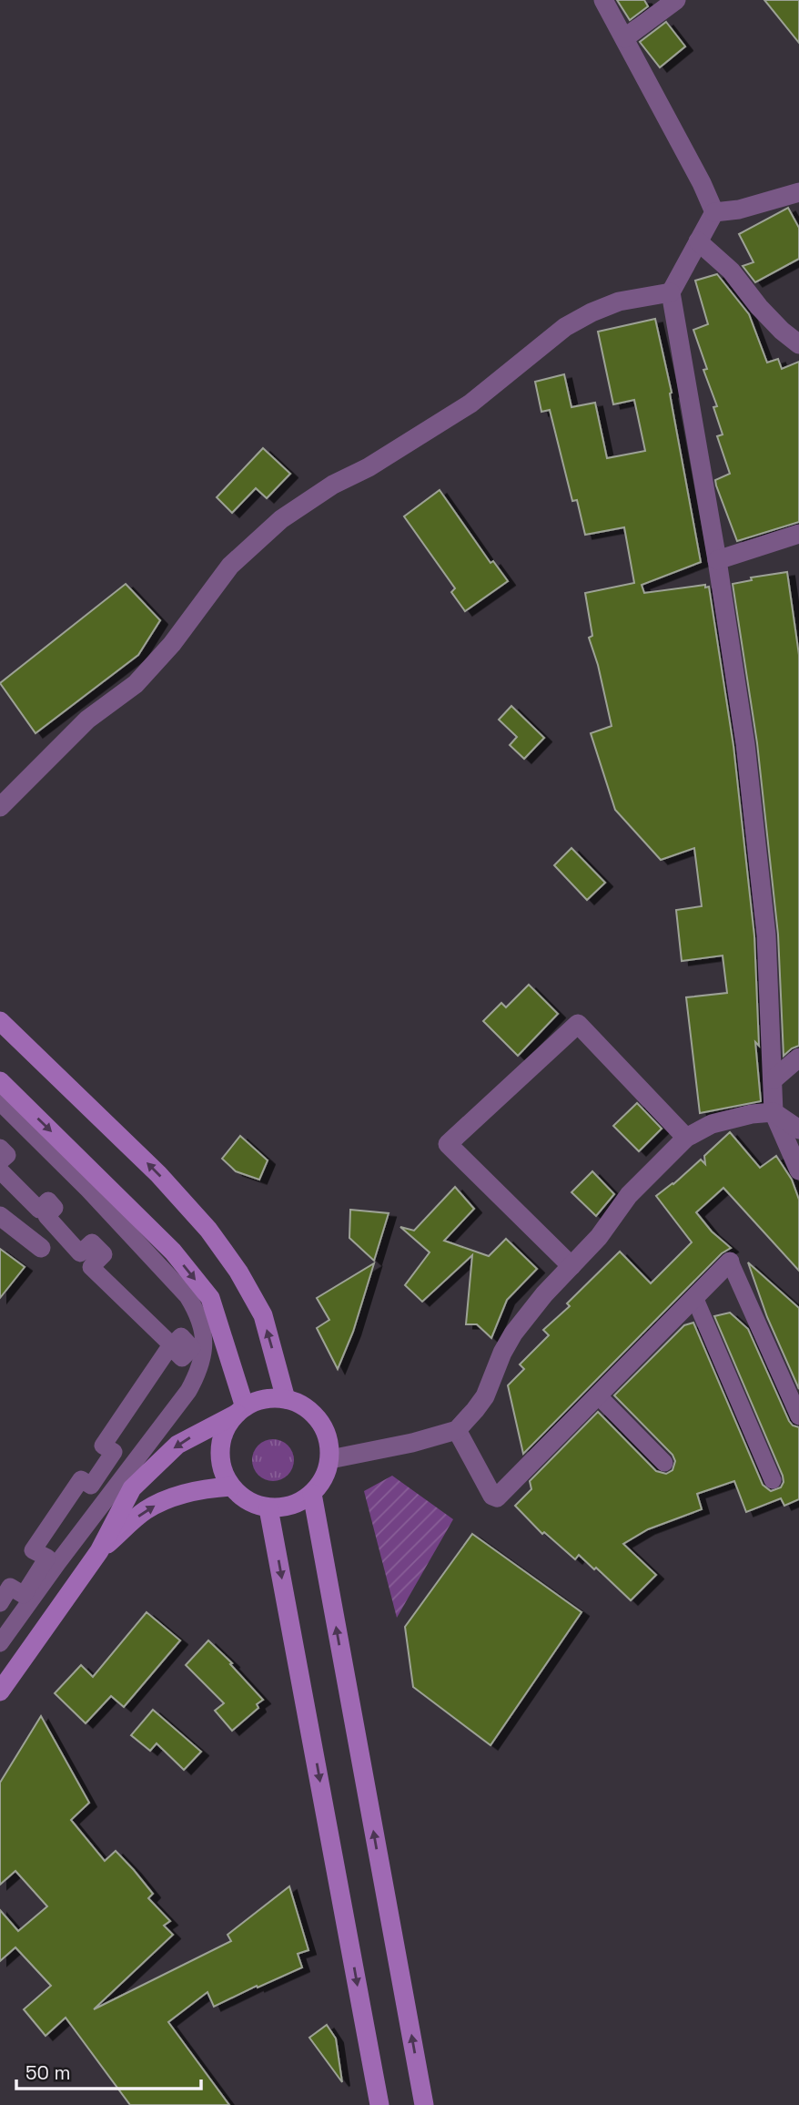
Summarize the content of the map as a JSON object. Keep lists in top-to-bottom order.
{
  "scale_bar": "50 m"
}
